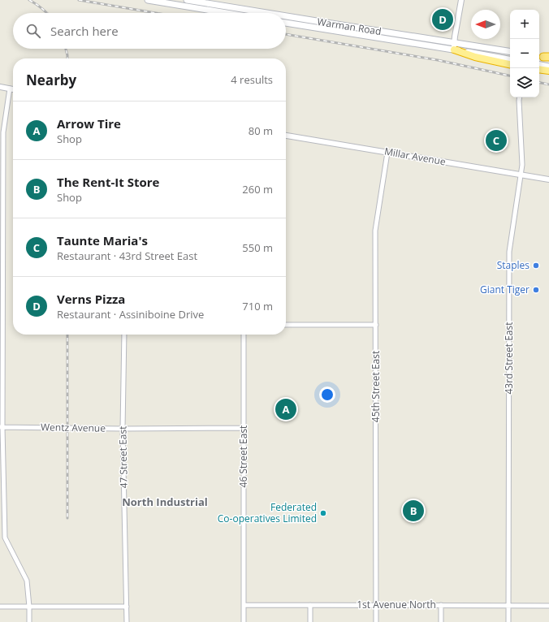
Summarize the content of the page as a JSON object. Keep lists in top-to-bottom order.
{
  "streets": {
    "main road": ["Warman Road"],
    "street": [
      "Millar Avenue",
      "43rd Street East",
      "45th Street East",
      "Wentz Avenue",
      "46 Street East",
      "47 Street East",
      "1st Avenue North"
    ]
  },
  "crossings": [
    ["Millar Avenue", "43rd Street East"],
    ["Millar Avenue", "45th Street East"],
    ["43rd Street East", "1st Avenue North"],
    ["45th Street East", "1st Avenue North"],
    ["Wentz Avenue", "46 Street East"],
    ["Wentz Avenue", "47 Street East"],
    ["46 Street East", "1st Avenue North"]
  ],
  "districts": ["North Industrial"],
  "places": ["Staples", "Giant Tiger", "Federated Co-operatives Limited"],
  "north": "left",
  "page": {
    "pins": [
      "D",
      "C",
      "A",
      "B"
    ],
    "map_buttons": ["+", "−"],
    "search": "Search here",
    "heading": ["Nearby", "4 results"],
    "list": [
      {
        "mark": "A",
        "name": "Arrow Tire",
        "note": "Shop",
        "value": "80 m"
      },
      {
        "mark": "B",
        "name": "The Rent-It Store",
        "note": "Shop",
        "value": "260 m"
      },
      {
        "mark": "C",
        "name": "Taunte Maria's",
        "note": "Restaurant · 43rd Street East",
        "value": "550 m"
      },
      {
        "mark": "D",
        "name": "Verns Pizza",
        "note": "Restaurant · Assiniboine Drive",
        "value": "710 m"
      }
    ]
  }
}
